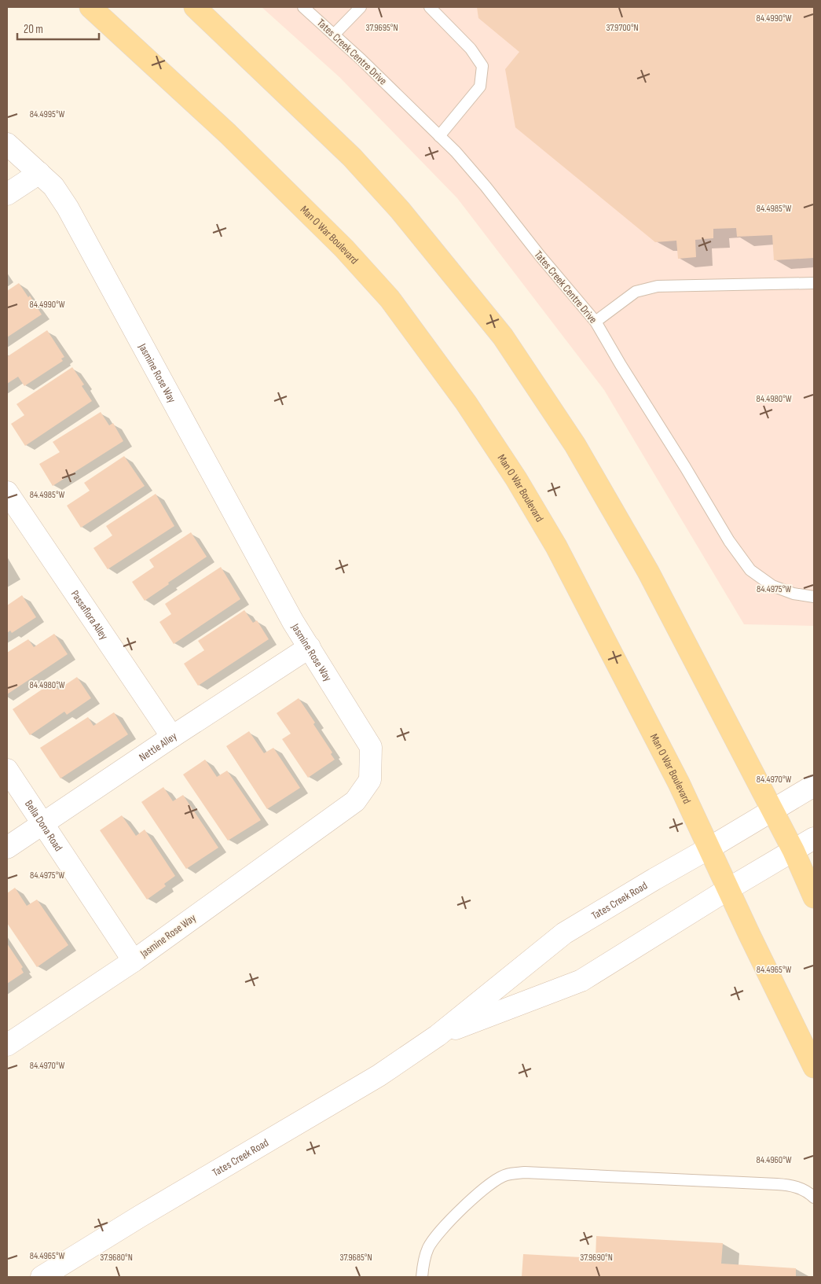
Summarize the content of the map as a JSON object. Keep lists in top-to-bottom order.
{
  "streets": {
    "main road": ["Man O War Boulevard"],
    "street": [
      "Jasmine Rose Way",
      "Passaflora Alley",
      "Nettle Alley",
      "Bella Dona Road",
      "Tates Creek Road"
    ],
    "lane": ["Tates Creek Centre Drive"]
  },
  "crossings": [
    ["Man O War Boulevard", "Tates Creek Road"],
    ["Jasmine Rose Way", "Nettle Alley"],
    ["Jasmine Rose Way", "Bella Dona Road"],
    ["Passaflora Alley", "Nettle Alley"],
    ["Nettle Alley", "Bella Dona Road"]
  ],
  "scale_bar": "20 m",
  "coordinates": [
    "84.4990°W",
    "37.9700°N",
    "37.9695°N",
    "84.4995°W",
    "84.4985°W",
    "84.4980°W",
    "84.4975°W",
    "84.4970°W",
    "84.4965°W",
    "84.4960°W",
    "37.9680°N",
    "37.9685°N",
    "37.9690°N"
  ]
}
